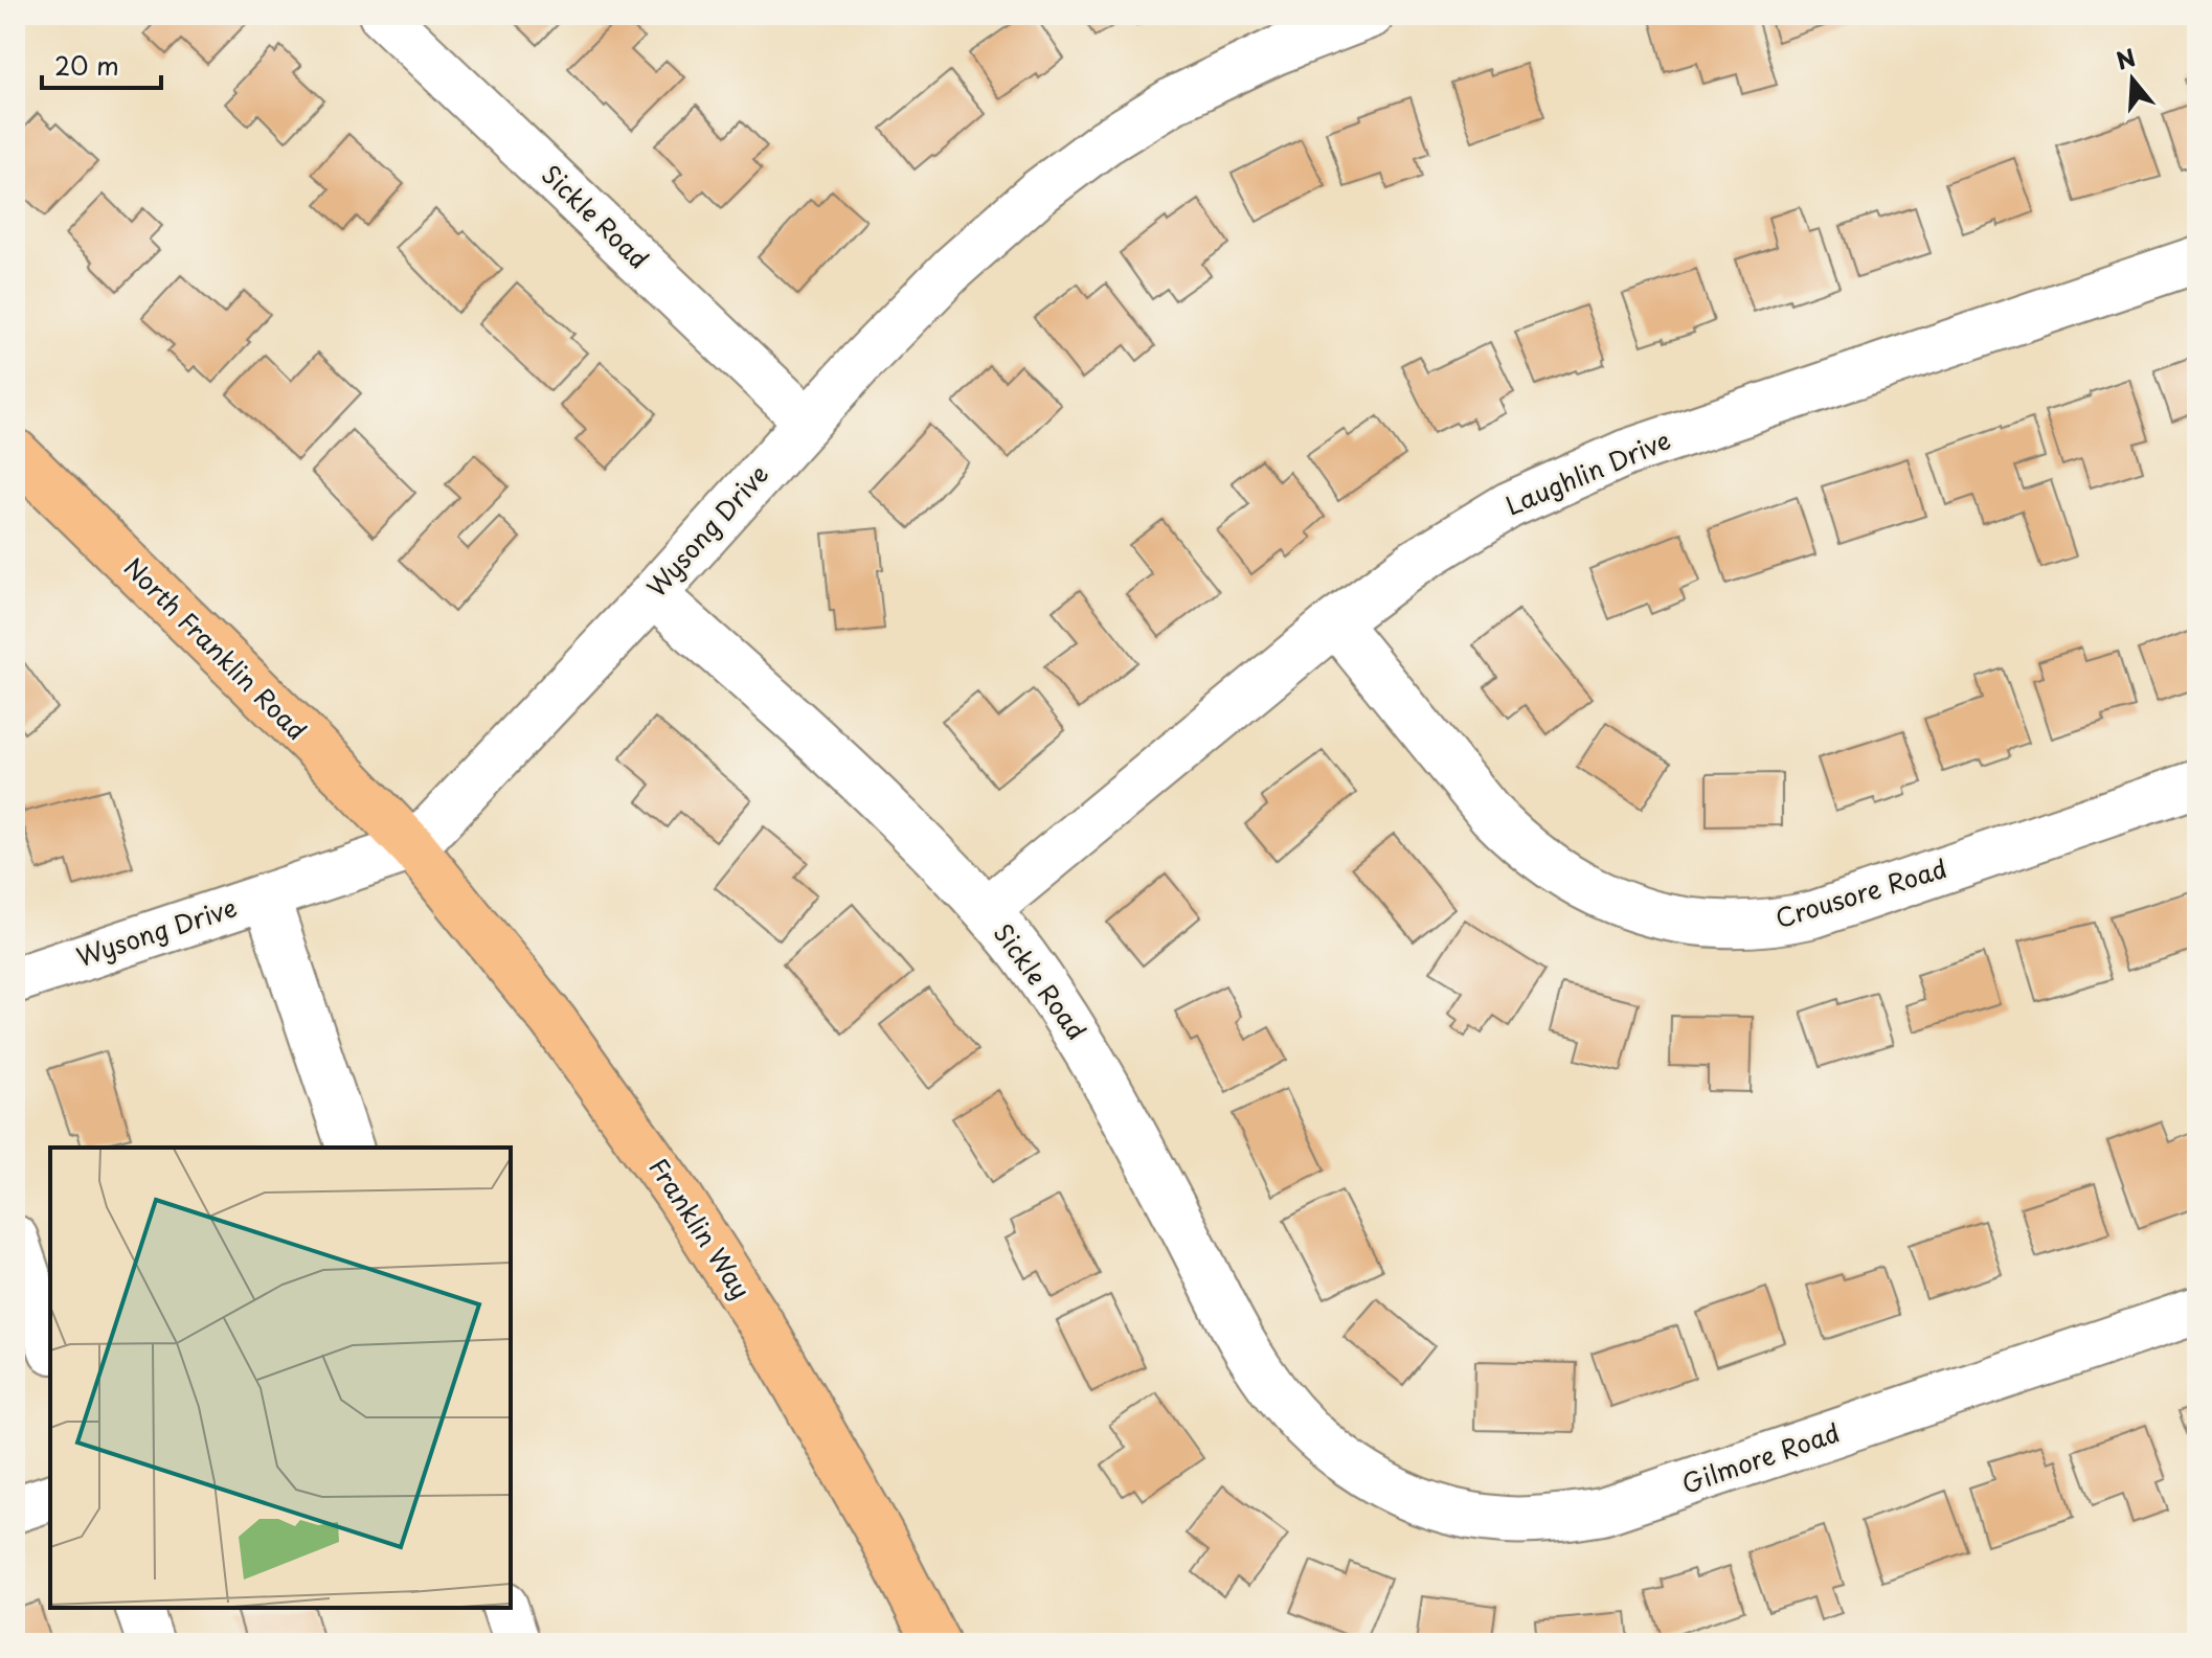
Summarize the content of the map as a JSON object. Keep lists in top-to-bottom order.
{
  "streets": {
    "main road": ["North Franklin Road", "Franklin Way"],
    "street": [
      "Sickle Road",
      "Laughlin Drive",
      "Wysong Drive",
      "Crousore Road",
      "Gilmore Road"
    ]
  },
  "crossings": [
    ["Sickle Road", "Laughlin Drive"],
    ["Sickle Road", "Wysong Drive"],
    ["Sickle Road", "Gilmore Road"],
    ["Laughlin Drive", "Crousore Road"],
    ["Wysong Drive", "North Franklin Road"],
    ["Wysong Drive", "Franklin Way"],
    ["North Franklin Road", "Franklin Way"]
  ],
  "scale_bar": "20 m",
  "north": "top"
}
